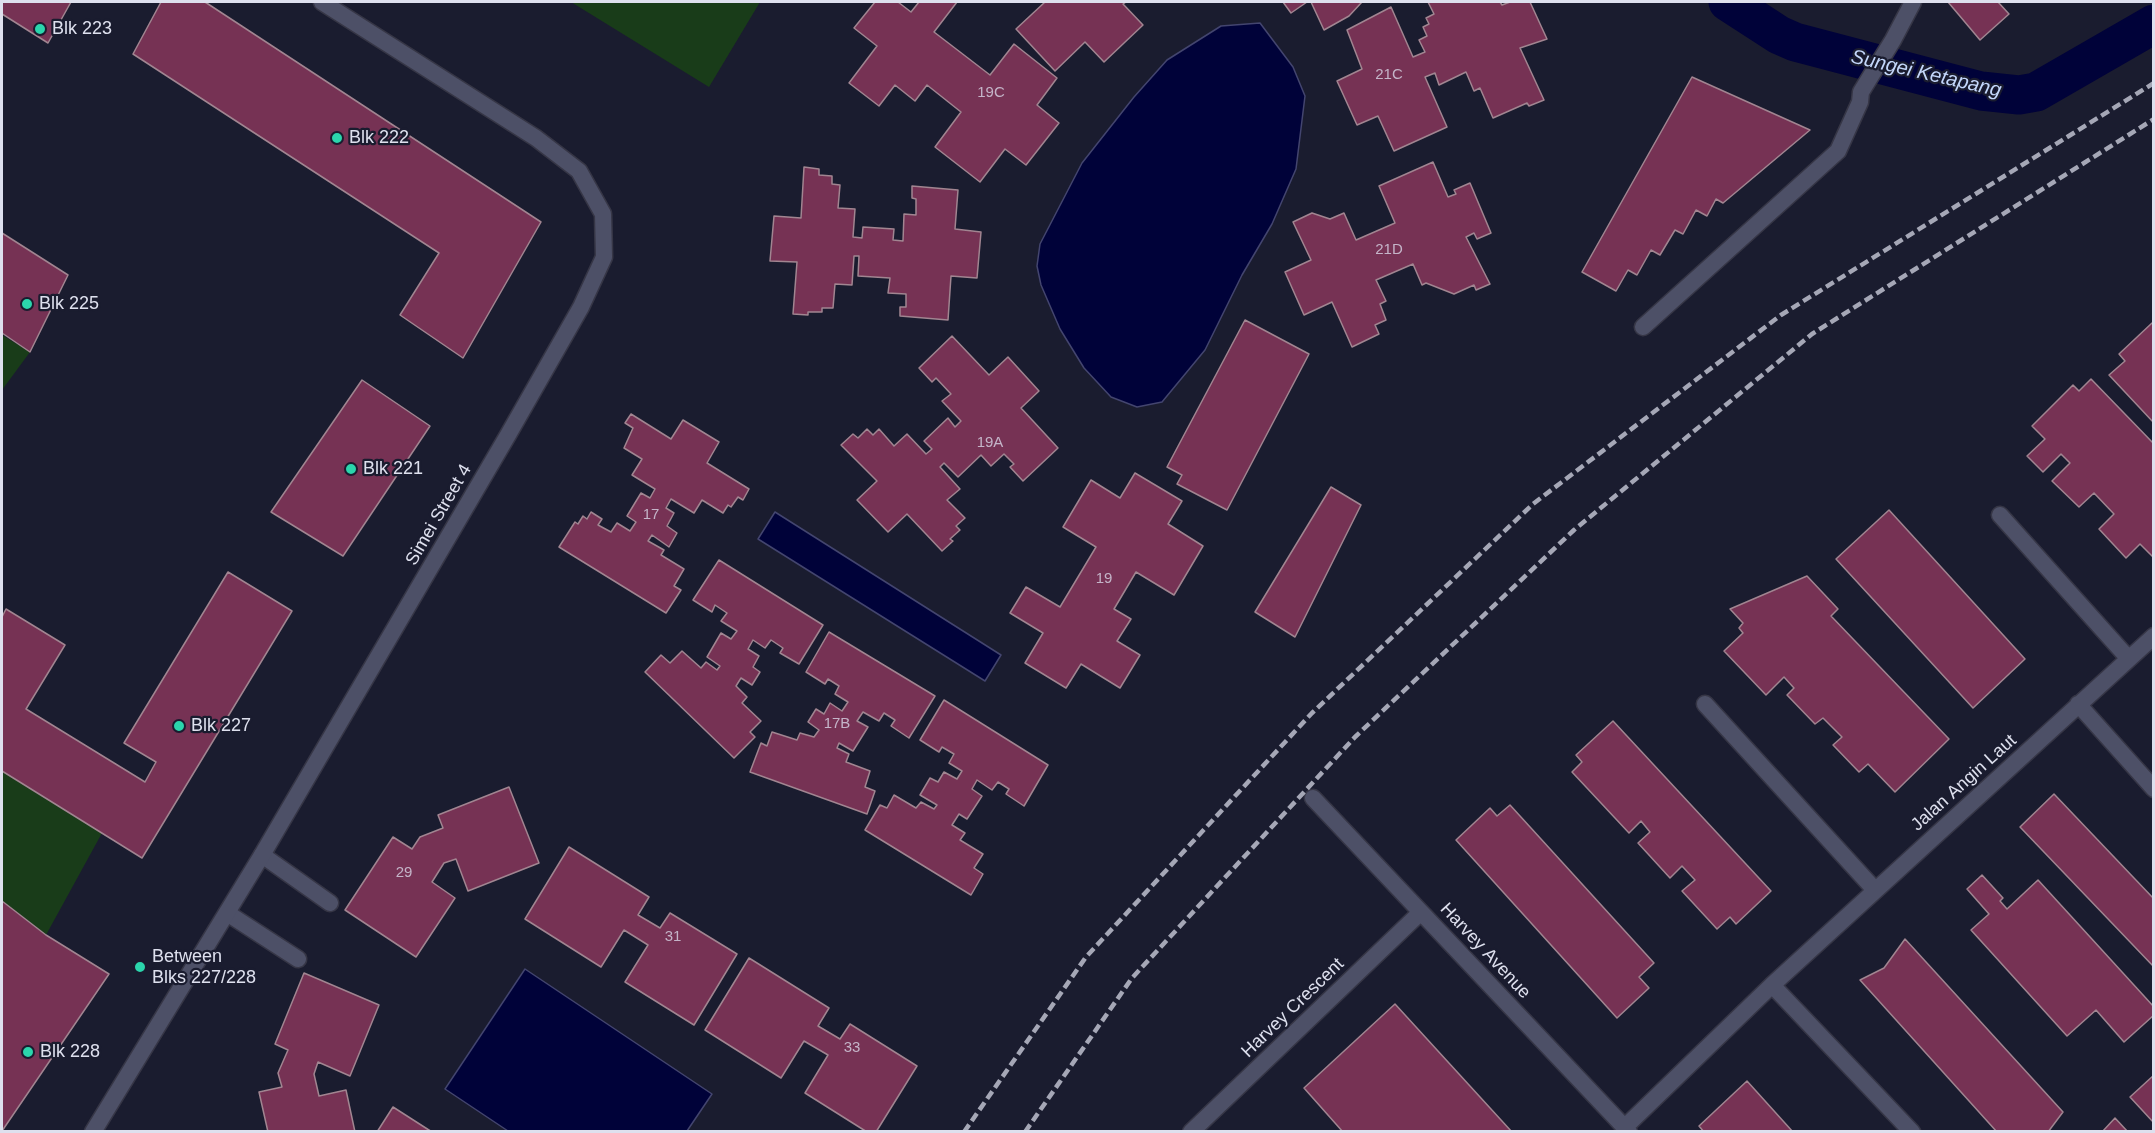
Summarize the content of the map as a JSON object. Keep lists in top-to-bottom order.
{
  "streets": {
    "street": [
      "Simei Street 4",
      "Jalan Angin Laut",
      "Harvey Avenue",
      "Harvey Crescent"
    ]
  },
  "crossings": [
    ["Jalan Angin Laut", "Harvey Avenue"],
    ["Harvey Avenue", "Harvey Crescent"]
  ],
  "water": ["Sungei Ketapang"],
  "places": [
    "Blk 223",
    "Blk 222",
    "Blk 225",
    "Blk 221",
    "Blk 227",
    "Between Blks 227/228",
    "Blk 228"
  ],
  "house_numbers": [
    "21C",
    "19C",
    "21D",
    "19A",
    "17",
    "19",
    "17B",
    "29",
    "31",
    "33"
  ]
}
